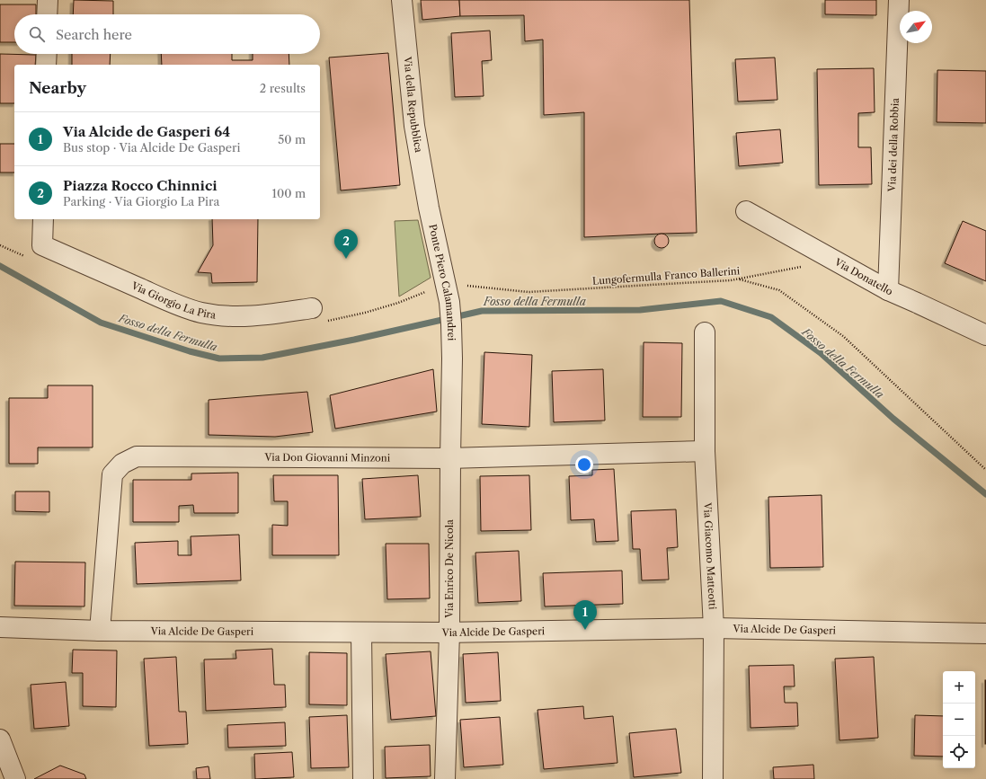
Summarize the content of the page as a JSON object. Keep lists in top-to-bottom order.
{
  "streets": {
    "street": [
      "Via della Repubblica",
      "Via dei della Robbia",
      "Via Donatello",
      "Ponte Piero Calamandrei",
      "Via Giorgio La Pira",
      "Via Don Giovanni Minzoni",
      "Via Giacomo Matteotti",
      "Via Enrico De Nicola",
      "Via Alcide De Gasperi"
    ],
    "path": ["Lungofermulla Franco Ballerini"]
  },
  "crossings": [
    ["Via della Repubblica", "Ponte Piero Calamandrei"],
    ["Via dei della Robbia", "Via Donatello"],
    ["Lungofermulla Franco Ballerini", "Ponte Piero Calamandrei"],
    ["Ponte Piero Calamandrei", "Via Enrico De Nicola"],
    ["Via Don Giovanni Minzoni", "Via Giacomo Matteotti"],
    ["Via Don Giovanni Minzoni", "Via Enrico De Nicola"],
    ["Via Don Giovanni Minzoni", "Via Alcide De Gasperi"],
    ["Via Giacomo Matteotti", "Via Alcide De Gasperi"],
    ["Via Enrico De Nicola", "Via Alcide De Gasperi"]
  ],
  "water": ["Fosso della Fermulla"],
  "north": "top right",
  "page": {
    "search": "Search here",
    "heading": ["Nearby", "2 results"],
    "list": [
      {
        "mark": "1",
        "name": "Via Alcide de Gasperi 64",
        "note": "Bus stop · Via Alcide De Gasperi",
        "value": "50 m"
      },
      {
        "mark": "2",
        "name": "Piazza Rocco Chinnici",
        "note": "Parking · Via Giorgio La Pira",
        "value": "100 m"
      }
    ],
    "pins": ["2", "1"],
    "map_buttons": ["+", "−"]
  }
}
